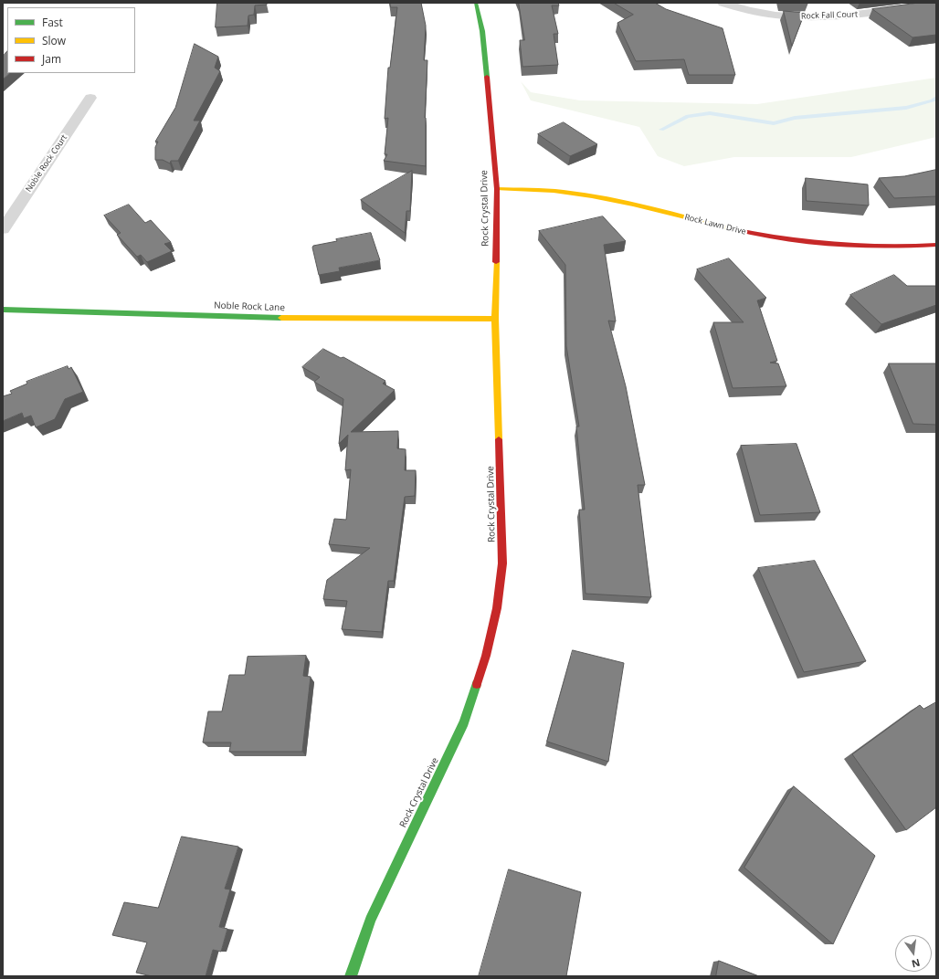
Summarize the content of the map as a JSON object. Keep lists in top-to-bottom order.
{
  "streets": {
    "street": [
      "Rock Fall Court",
      "Noble Rock Court",
      "Rock Crystal Drive",
      "Rock Lawn Drive",
      "Noble Rock Lane"
    ]
  },
  "crossings": [
    ["Rock Crystal Drive", "Rock Lawn Drive"],
    ["Rock Crystal Drive", "Noble Rock Lane"]
  ],
  "legend": ["Fast", "Slow", "Jam"],
  "north": "bottom"
}
